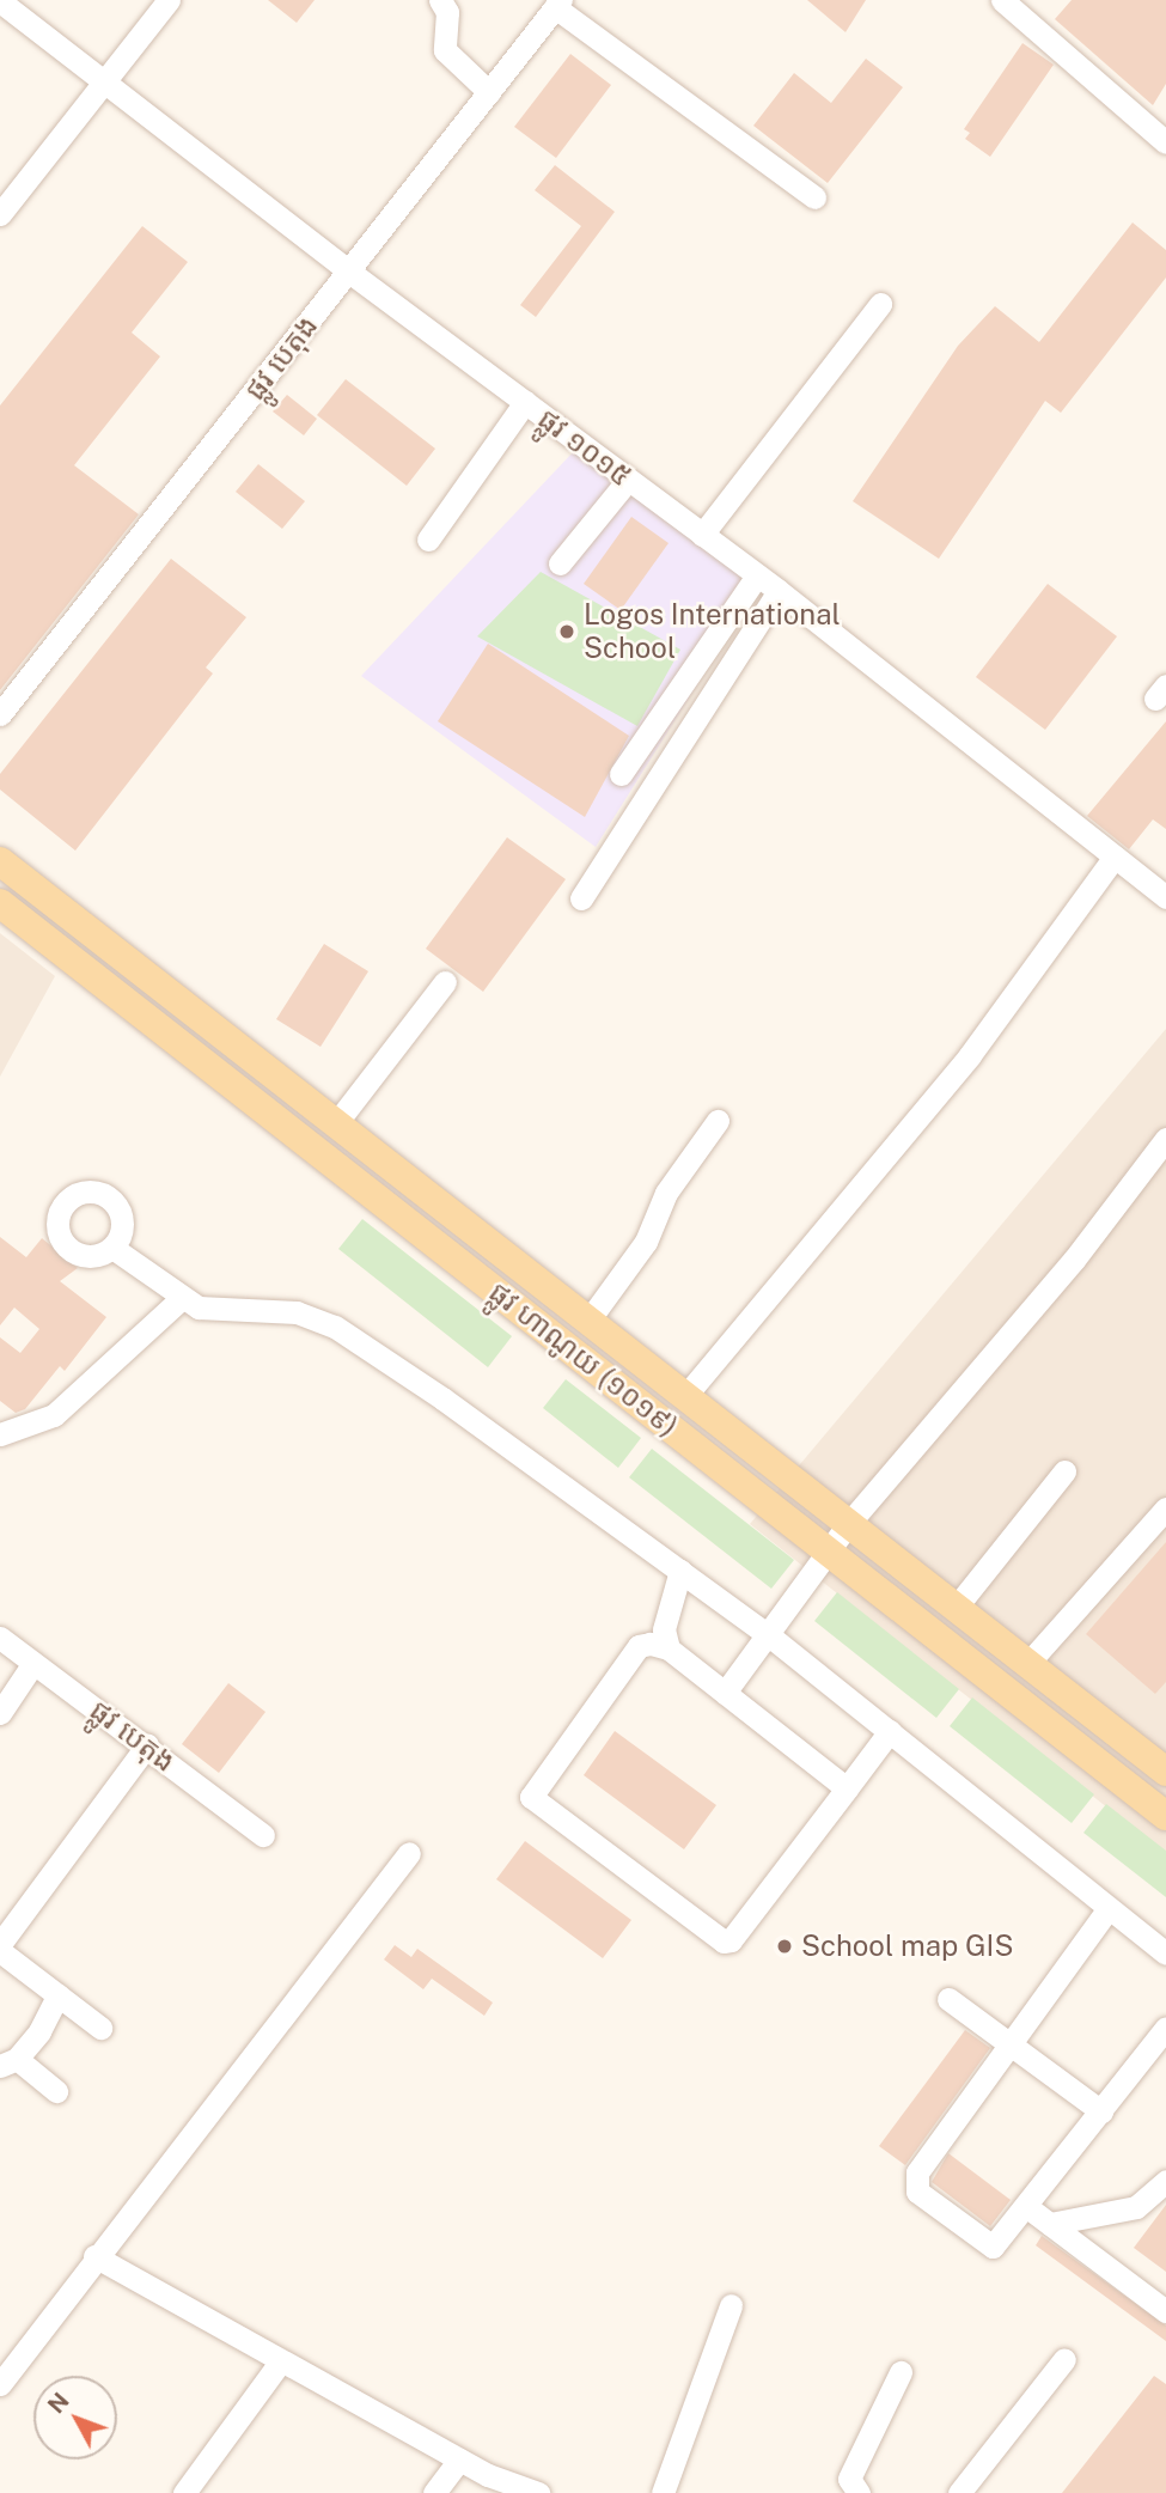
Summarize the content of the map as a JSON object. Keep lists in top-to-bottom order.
{
  "streets": {
    "main road": ["ផ្លូវ ហាណូយ (១០១៩)"],
    "street": ["ផ្លូវ បេតុង", "ផ្លូវ ១០១៥"]
  },
  "crossings": [
    ["ផ្លូវ បេតុង", "ផ្លូវ ១០១៥"]
  ],
  "places": ["Logos International School", "School map GIS"],
  "north": "top left"
}
